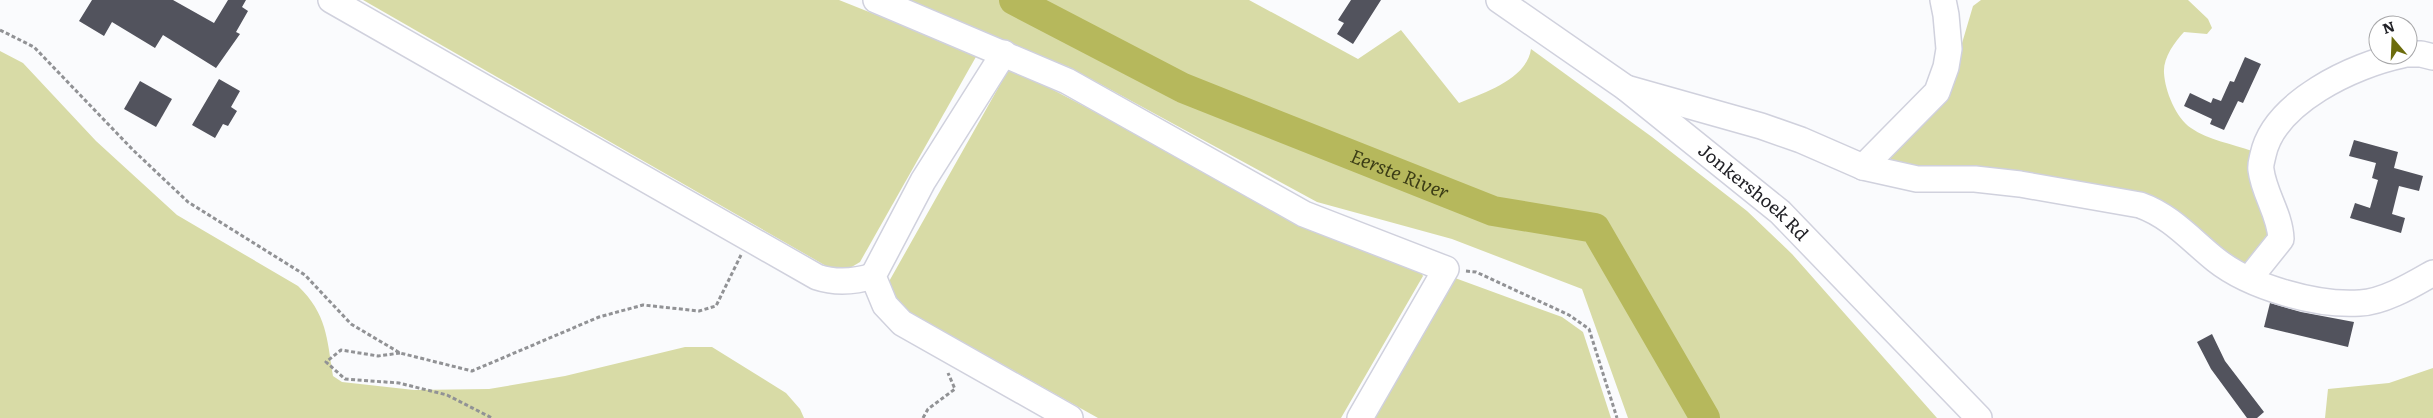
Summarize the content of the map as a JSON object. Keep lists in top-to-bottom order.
{
  "streets": {
    "street": ["Jonkershoek Rd"]
  },
  "water": ["Eerste River"],
  "north": "top"
}
